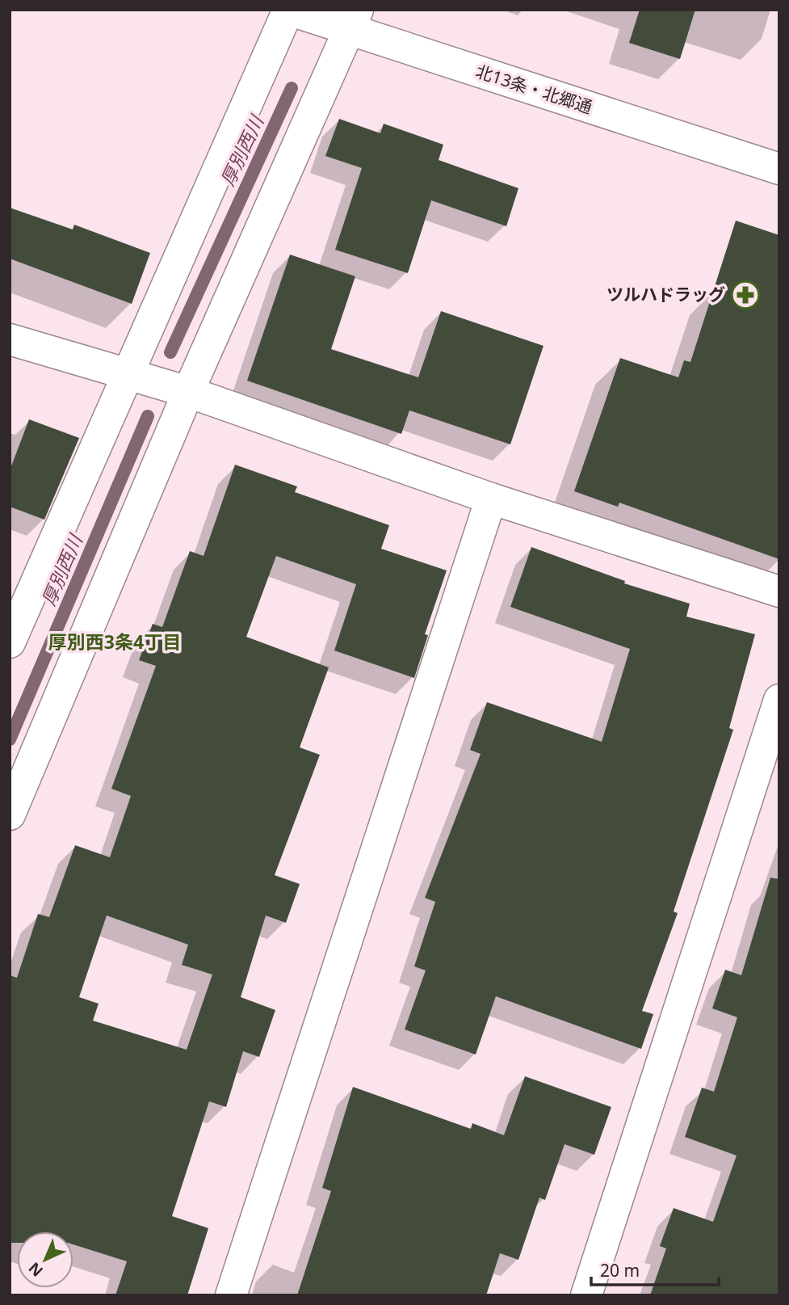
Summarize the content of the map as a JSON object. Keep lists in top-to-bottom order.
{
  "streets": {
    "street": ["北13条・北郷通"]
  },
  "districts": ["厚別西3条4丁目"],
  "water": ["厚別西川"],
  "places": {
    "pharmacy": ["ツルハドラッグ"]
  },
  "scale_bar": "20 m",
  "north": "bottom left"
}
